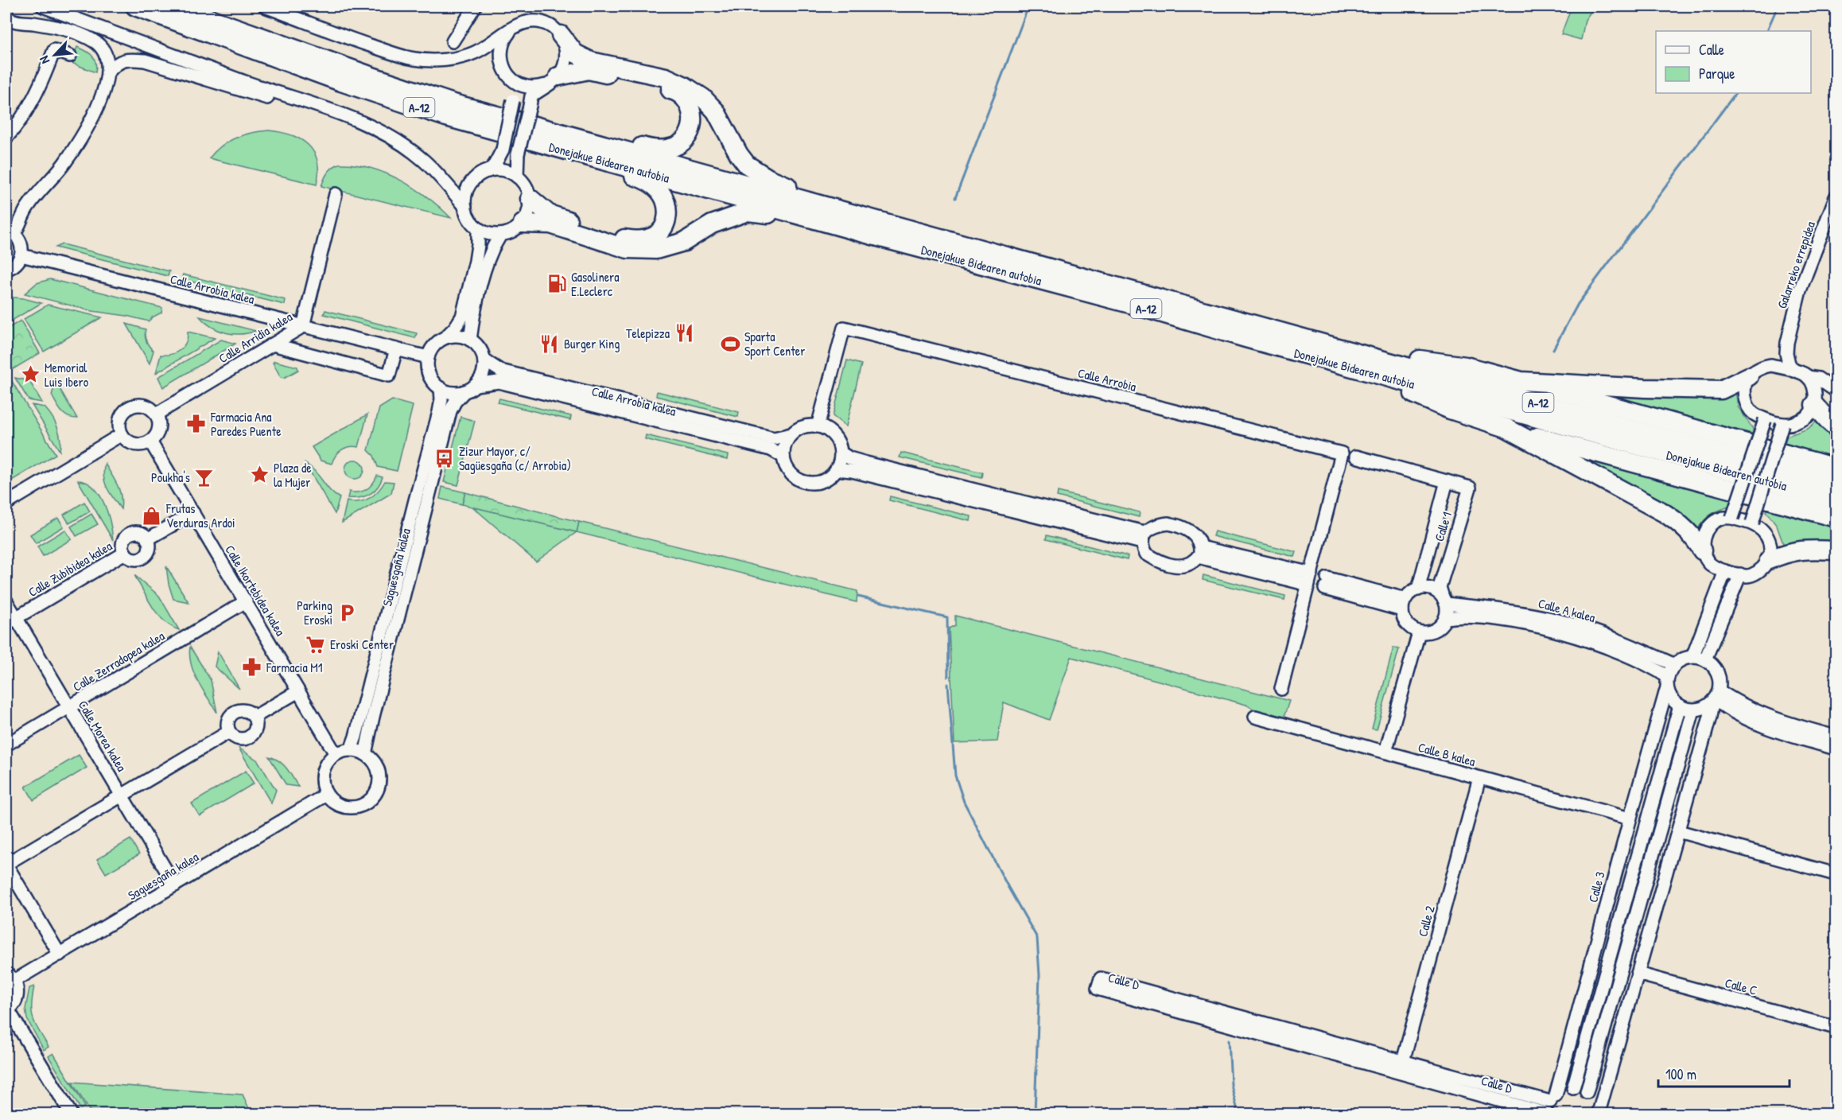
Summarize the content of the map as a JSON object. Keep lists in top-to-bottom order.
{
  "streets": {
    "highway": ["A-12", "Donejakue Bidearen autobia"],
    "street": [
      "Galarreko errepidea",
      "Calle Arrobia kalea",
      "Calle Arridia kalea",
      "Calle Arrobia",
      "Calle 1",
      "Saguesgaña kalea",
      "Calle Zubibidea kalea",
      "Calle Ikortebidea kalea",
      "Calle A kalea",
      "Calle Zerradopea kalea",
      "Calle Morea kalea",
      "Calle B kalea",
      "Calle 3",
      "Calle 2",
      "Calle D",
      "Calle C"
    ]
  },
  "crossings": [
    ["Calle Arrobia kalea", "Calle Arridia kalea"],
    ["Calle Arrobia kalea", "Calle Arrobia"],
    ["Calle Arrobia kalea", "Saguesgaña kalea"],
    ["Calle Arridia kalea", "Calle Ikortebidea kalea"],
    ["Calle 1", "Calle A kalea"],
    ["Saguesgaña kalea", "Calle Ikortebidea kalea"],
    ["Saguesgaña kalea", "Calle Morea kalea"],
    ["Calle Zubibidea kalea", "Calle Morea kalea"],
    ["Calle Ikortebidea kalea", "Calle Zerradopea kalea"],
    ["Calle A kalea", "Calle 3"],
    ["Calle Zerradopea kalea", "Calle Morea kalea"],
    ["Calle B kalea", "Calle 3"],
    ["Calle B kalea", "Calle 2"],
    ["Calle 3", "Calle D"],
    ["Calle 2", "Calle D"]
  ],
  "places": {
    "fuel station": ["Gasolinera E.Leclerc"],
    "restaurant": ["Telepizza", "Burger King"],
    "sports": ["Sparta Sport Center"],
    "place": ["Memorial Luis Ibero", "Plaza de la Mujer"],
    "pharmacy": ["Farmacia Ana Paredes Puente", "Farmacia M1"],
    "bus stop": ["Zizur Mayor, c/ Sagüesgaña (c/ Arrobia)"],
    "bar": ["Poukha's"],
    "shop": ["Frutas Verduras Ardoi"],
    "parking": ["Parking Eroski"],
    "supermarket": ["Eroski Center"]
  },
  "legend": ["Calle", "Parque"],
  "scale_bar": "100 m",
  "north": "bottom left"
}
